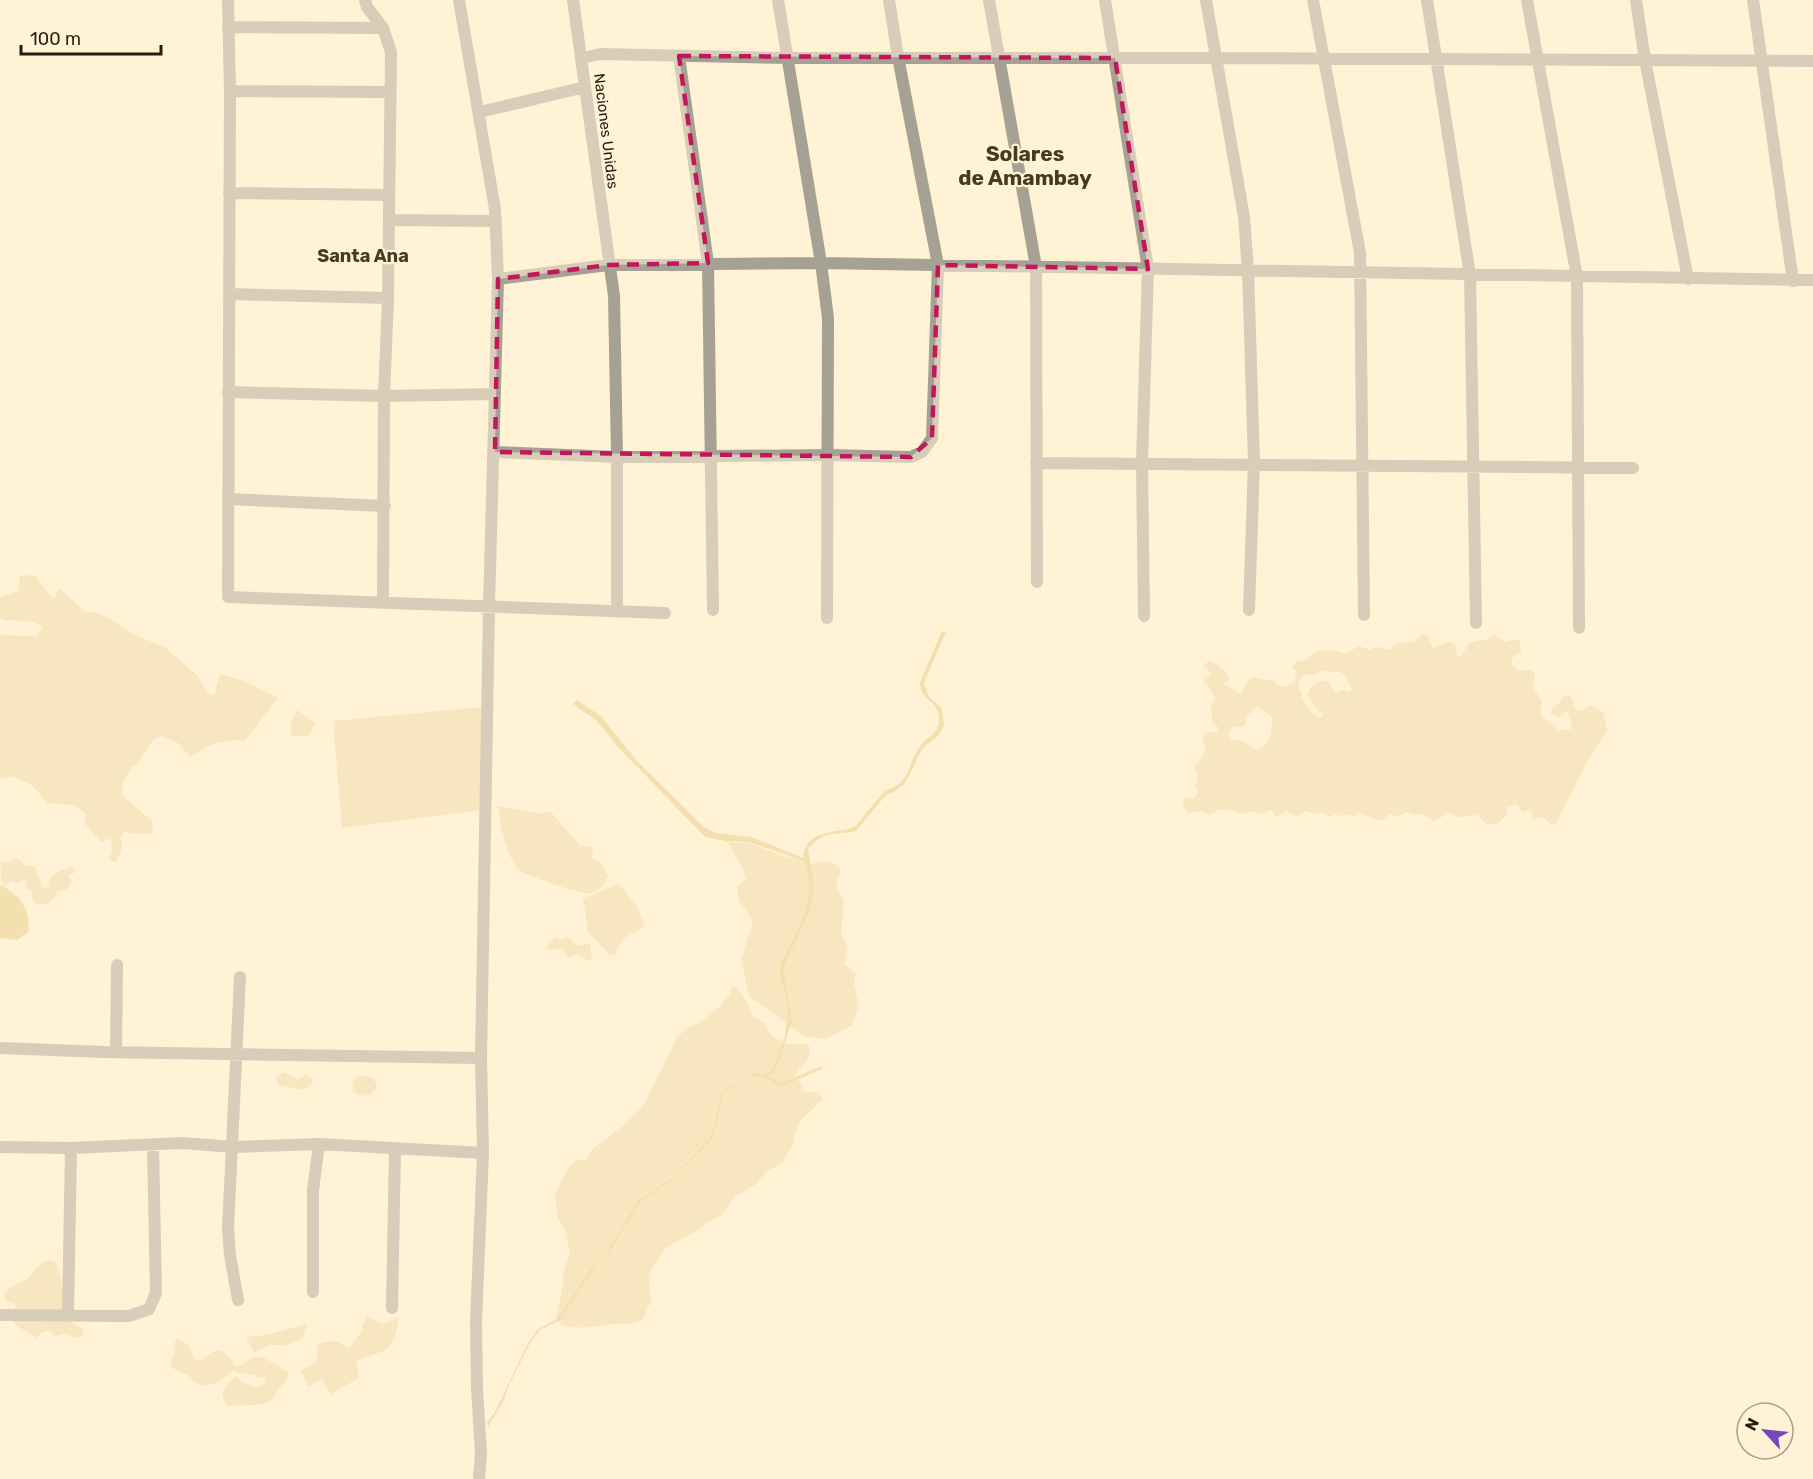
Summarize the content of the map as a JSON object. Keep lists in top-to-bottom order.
{
  "streets": {
    "street": ["Naciones Unidas"]
  },
  "districts": ["Solares de Amambay", "Santa Ana"],
  "scale_bar": "100 m",
  "north": "top left"
}
